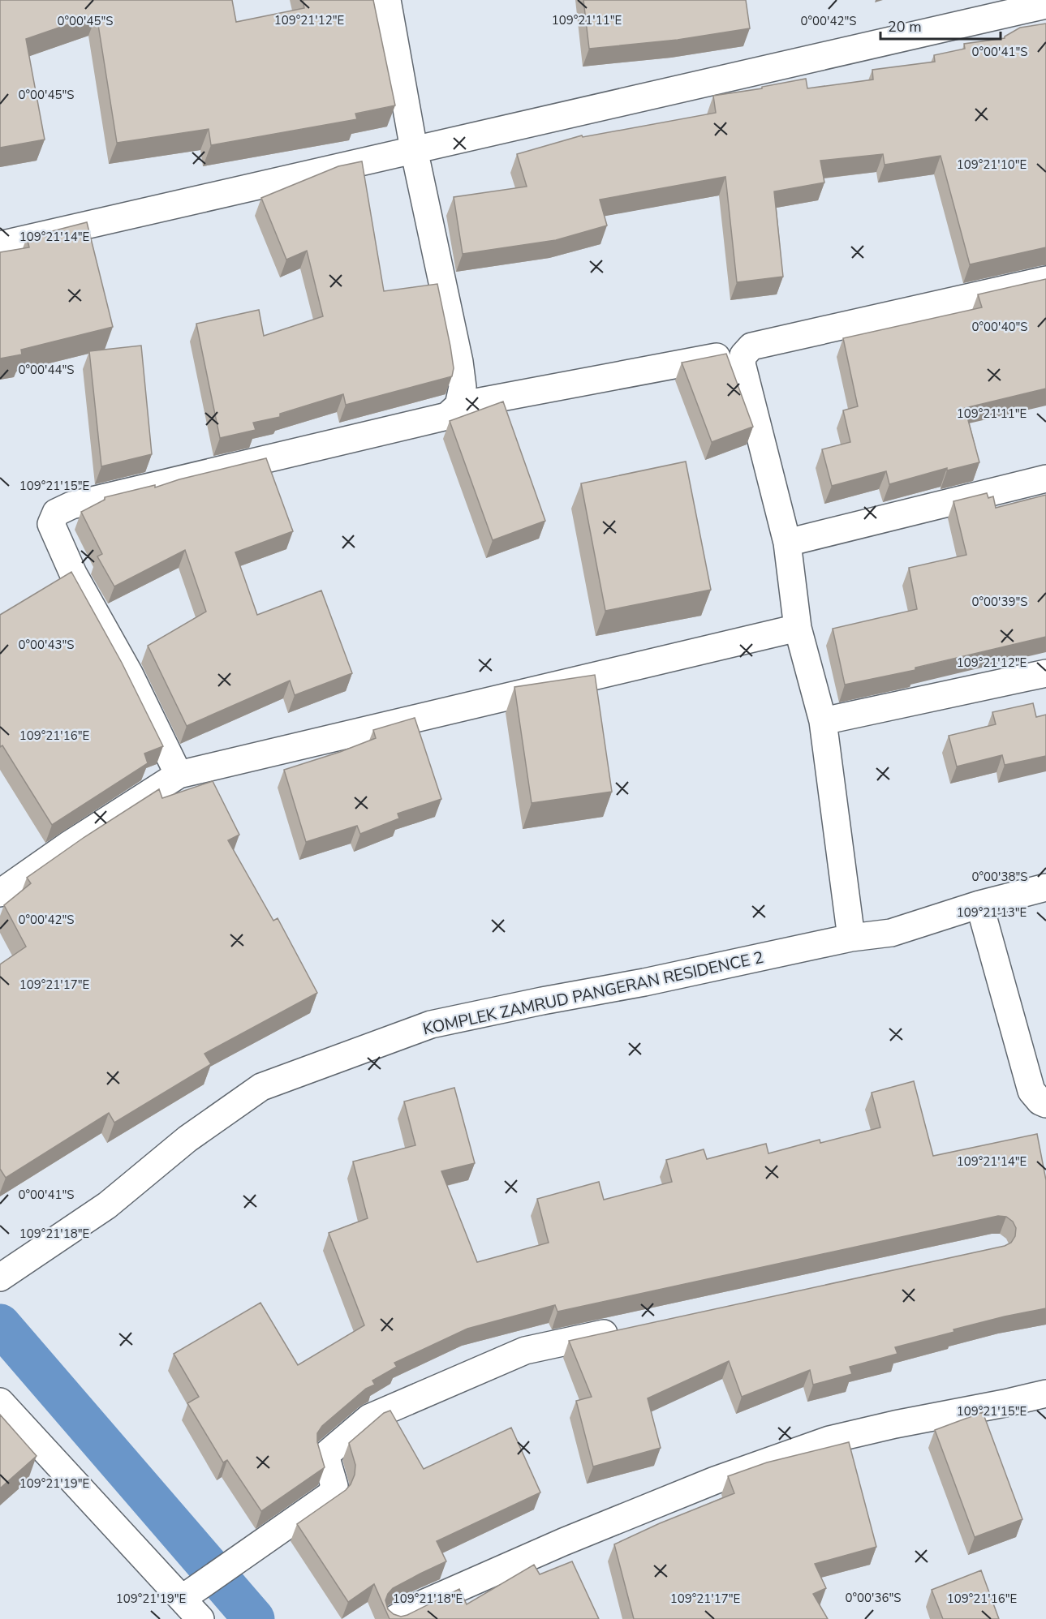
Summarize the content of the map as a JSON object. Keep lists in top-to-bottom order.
{
  "streets": {
    "street": ["KOMPLEK ZAMRUD PANGERAN RESIDENCE 2"]
  },
  "scale_bar": "20 m",
  "coordinates": [
    "109°21'12\"E",
    "109°21'11\"E",
    "0°00'45\"S",
    "0°00'42\"S",
    "0°00'41\"S",
    "109°21'10\"E",
    "109°21'14\"E",
    "0°00'40\"S",
    "0°00'44\"S",
    "109°21'15\"E",
    "0°00'39\"S",
    "0°00'43\"S",
    "109°21'16\"E",
    "0°00'38\"S",
    "109°21'13\"E",
    "109°21'17\"E",
    "109°21'18\"E",
    "109°21'19\"E",
    "0°00'36\"S"
  ]
}
